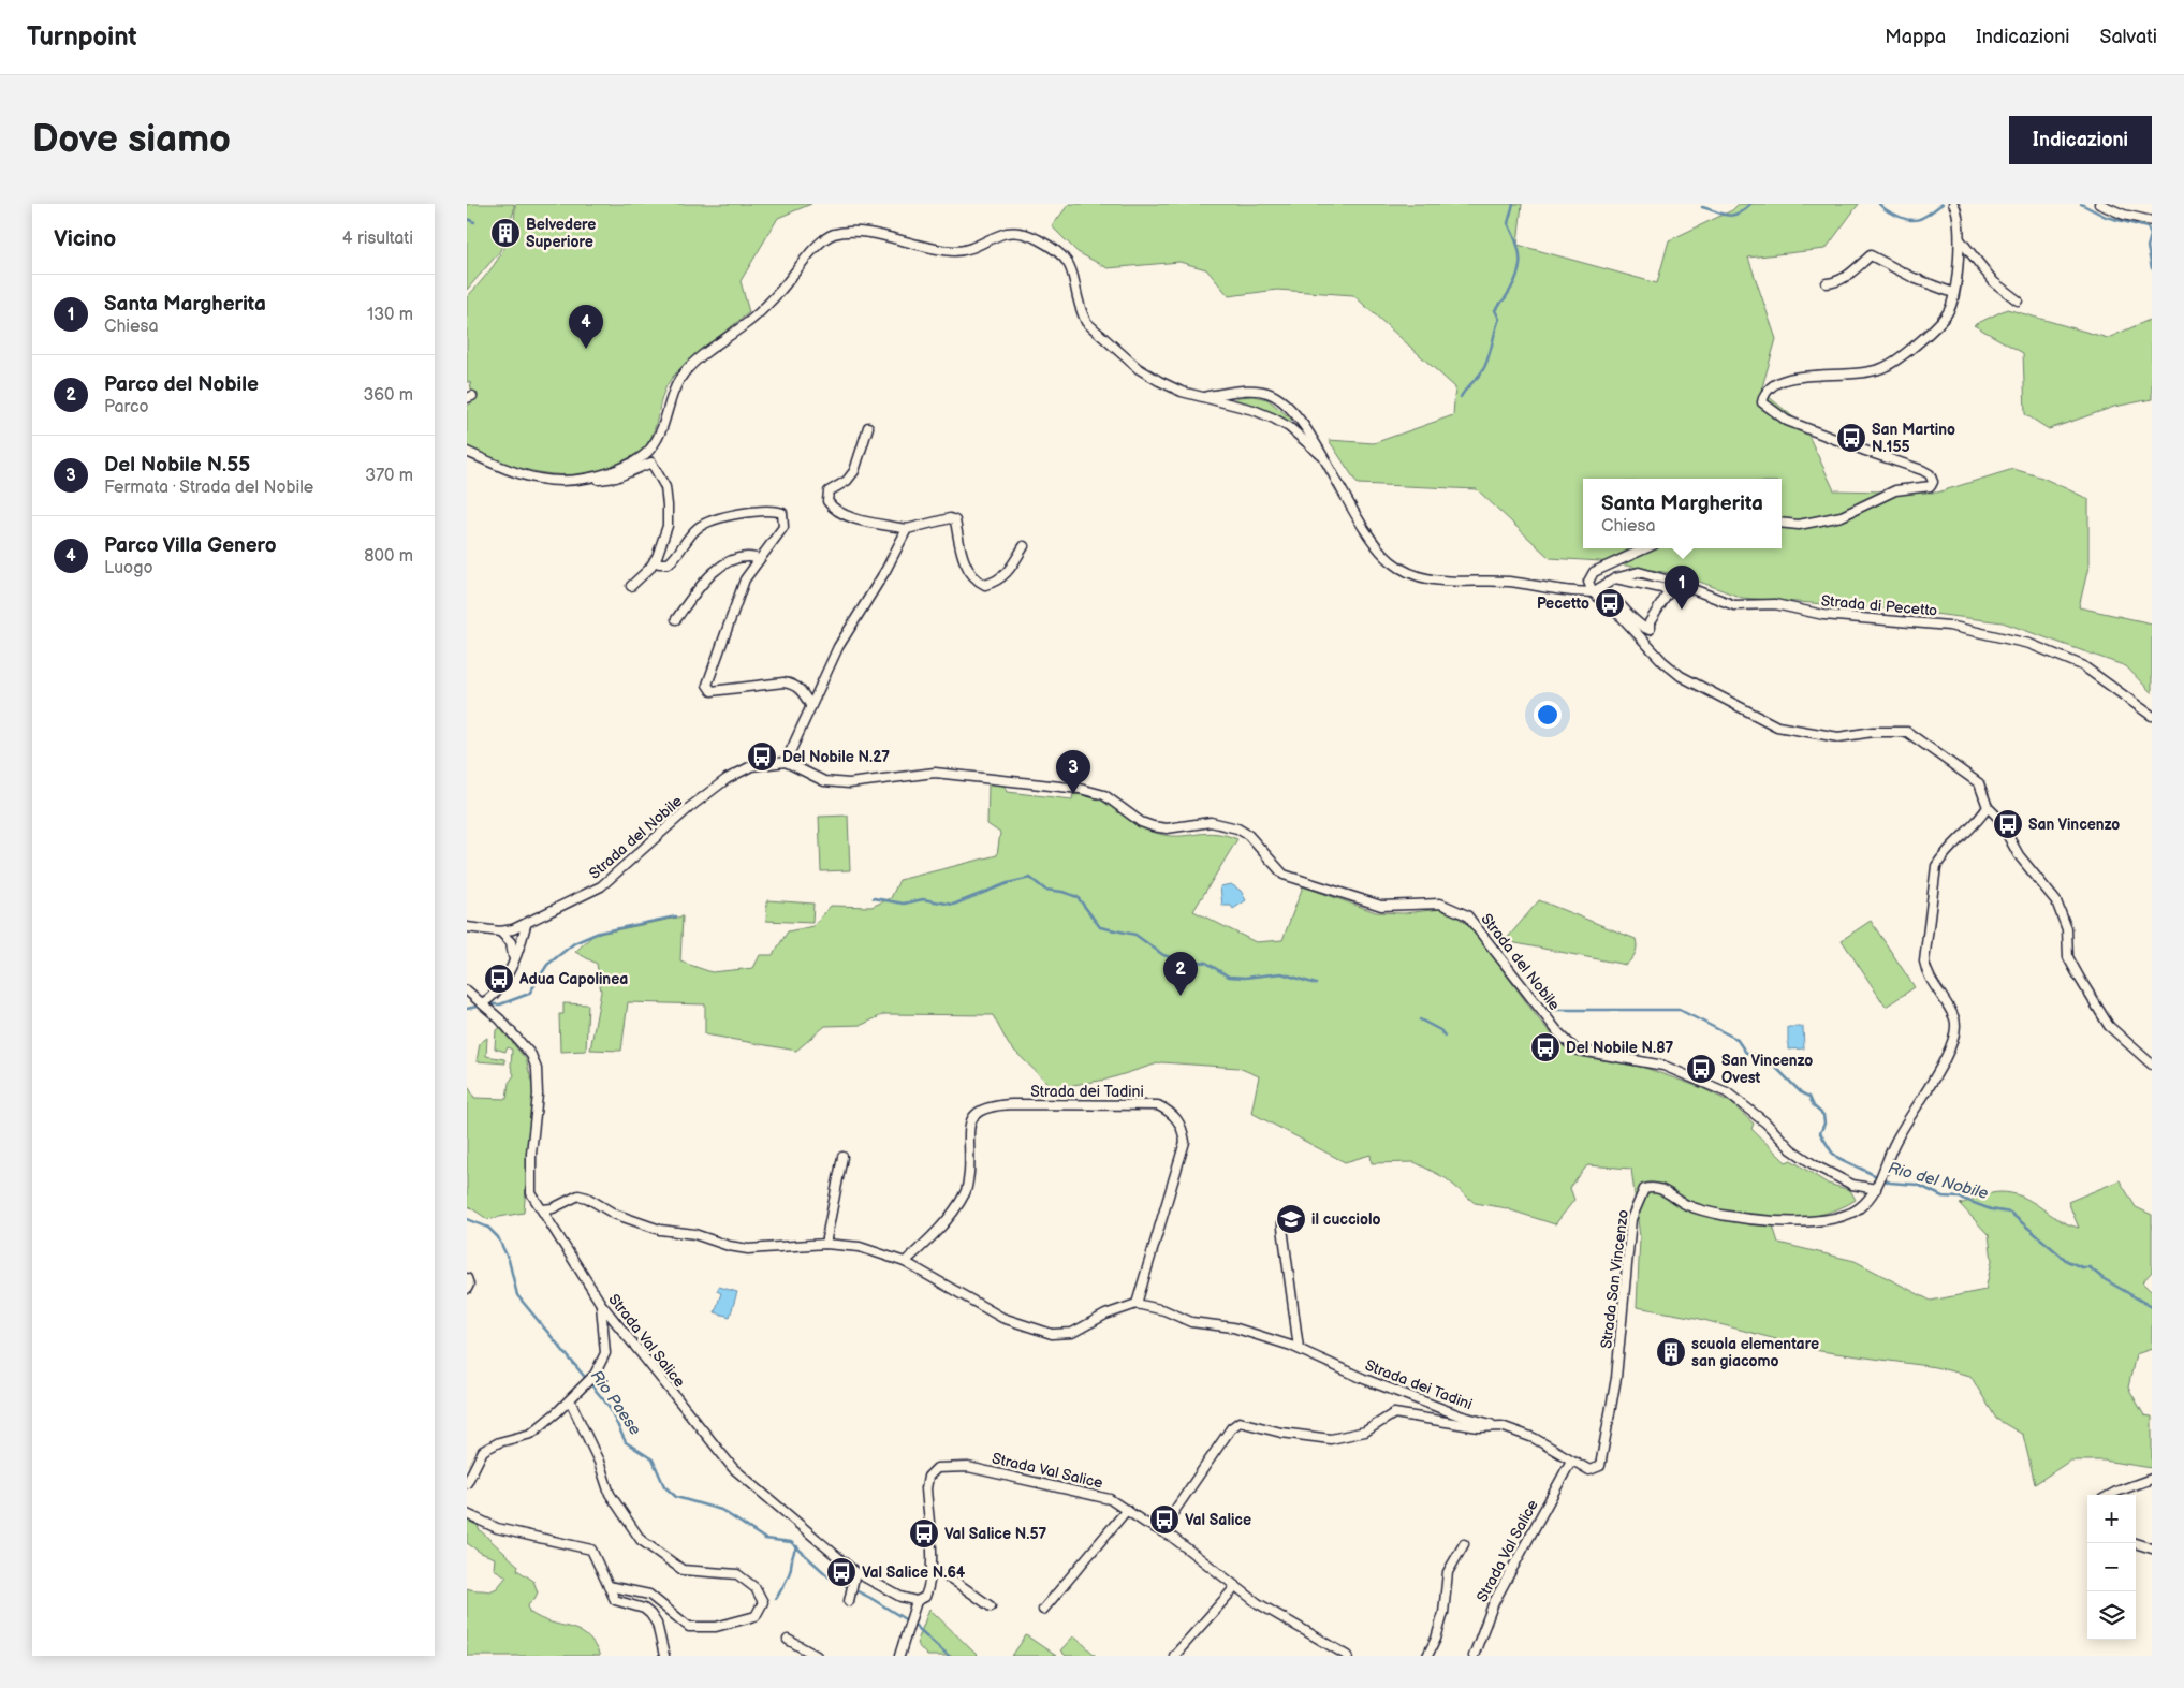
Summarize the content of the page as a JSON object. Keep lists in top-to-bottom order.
{
  "streets": {
    "street": [
      "Strada di Pecetto",
      "Strada del Nobile",
      "Strada dei Tadini",
      "Strada San Vincenzo",
      "Strada Val Salice"
    ]
  },
  "crossings": [
    ["Strada del Nobile", "Strada San Vincenzo"],
    ["Strada dei Tadini", "Strada San Vincenzo"],
    ["Strada San Vincenzo", "Strada Val Salice"]
  ],
  "water": ["Rio del Nobile", "Rio Paese"],
  "places": {
    "building": ["Belvedere Superiore", "scuola elementare san giacomo"],
    "bus stop": [
      "San Martino N.155",
      "Pecetto",
      "Del Nobile N.27",
      "San Vincenzo",
      "Adua Capolinea",
      "Del Nobile N.87",
      "San Vincenzo Ovest",
      "Val Salice",
      "Val Salice N.57",
      "Val Salice N.64"
    ],
    "school or university": ["il cucciolo"]
  },
  "page": {
    "header": "Turnpoint",
    "nav": ["Mappa", "Indicazioni", "Salvati"],
    "buttons": "Indicazioni",
    "title": "Dove siamo",
    "heading": ["Vicino", "4 risultati"],
    "list": [
      {
        "mark": "1",
        "name": "Santa Margherita",
        "note": "Chiesa",
        "value": "130 m"
      },
      {
        "mark": "2",
        "name": "Parco del Nobile",
        "note": "Parco",
        "value": "360 m"
      },
      {
        "mark": "3",
        "name": "Del Nobile N.55",
        "note": "Fermata · Strada del Nobile",
        "value": "370 m"
      },
      {
        "mark": "4",
        "name": "Parco Villa Genero",
        "note": "Luogo",
        "value": "800 m"
      }
    ],
    "pins": [
      "4",
      "1",
      "3",
      "2"
    ],
    "popup": ["Santa Margherita", "Chiesa"],
    "map_buttons": ["+", "−"]
  }
}
